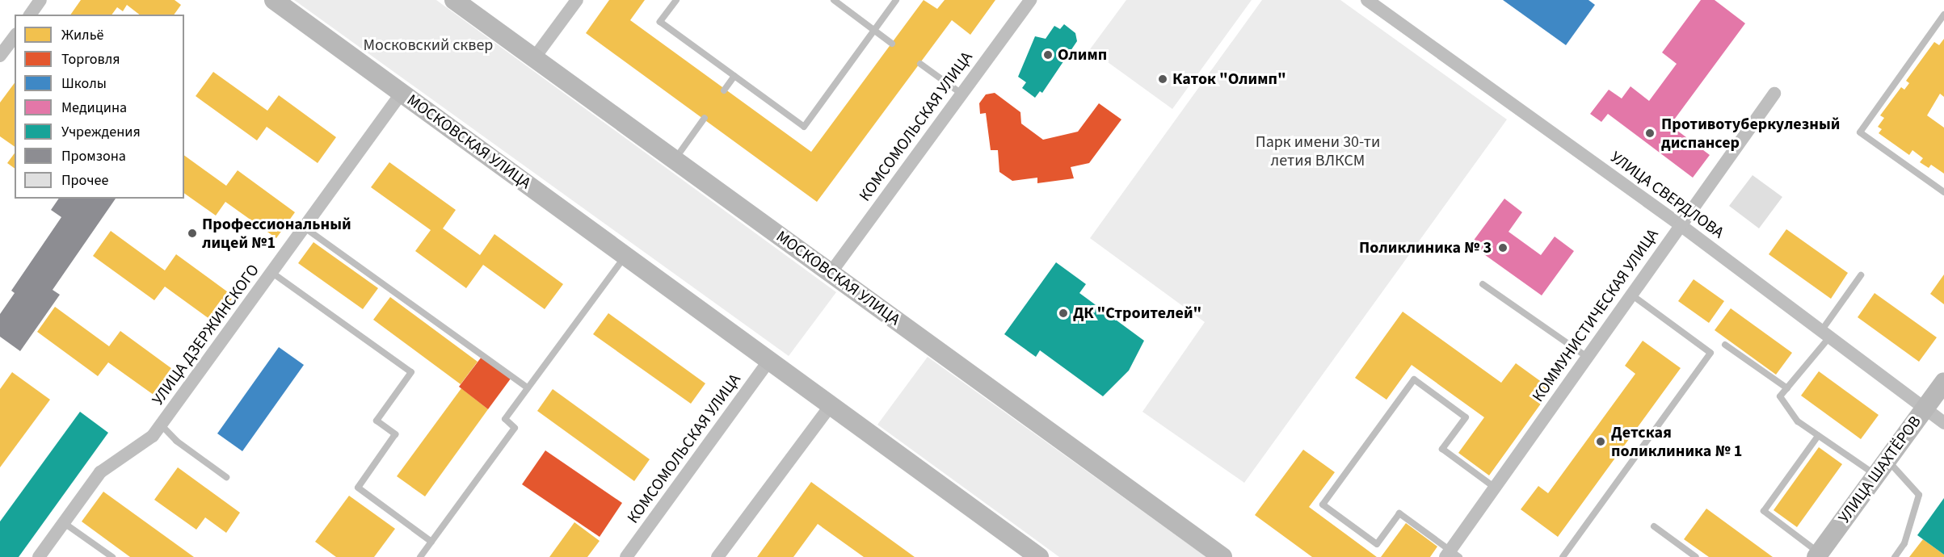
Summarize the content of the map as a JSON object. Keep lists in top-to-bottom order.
{
  "streets": {
    "main road": ["МОСКОВСКАЯ УЛИЦА", "УЛИЦА ШАХТЁРОВ"],
    "street": [
      "КОМСОМОЛЬСКАЯ УЛИЦА",
      "УЛИЦА СВЕРДЛОВА",
      "КОММУНИСТИЧЕСКАЯ УЛИЦА",
      "УЛИЦА ДЗЕРЖИНСКОГО"
    ]
  },
  "crossings": [
    ["КОМСОМОЛЬСКАЯ УЛИЦА", "МОСКОВСКАЯ УЛИЦА"],
    ["МОСКОВСКАЯ УЛИЦА", "УЛИЦА ДЗЕРЖИНСКОГО"],
    ["УЛИЦА СВЕРДЛОВА", "КОММУНИСТИЧЕСКАЯ УЛИЦА"],
    ["УЛИЦА СВЕРДЛОВА", "УЛИЦА ШАХТЁРОВ"]
  ],
  "parks": ["Московский сквер", "Парк имени 30-ти летия ВЛКСМ"],
  "places": [
    "Олимп",
    "Каток \"Олимп\"",
    "Противотуберкулезный диспансер",
    "Профессиональный лицей №1",
    "Поликлиника № 3",
    "ДК \"Строителей\"",
    "Детская поликлиника № 1"
  ],
  "legend": [
    "Жильё",
    "Торговля",
    "Школы",
    "Медицина",
    "Учреждения",
    "Промзона",
    "Прочее"
  ]
}
